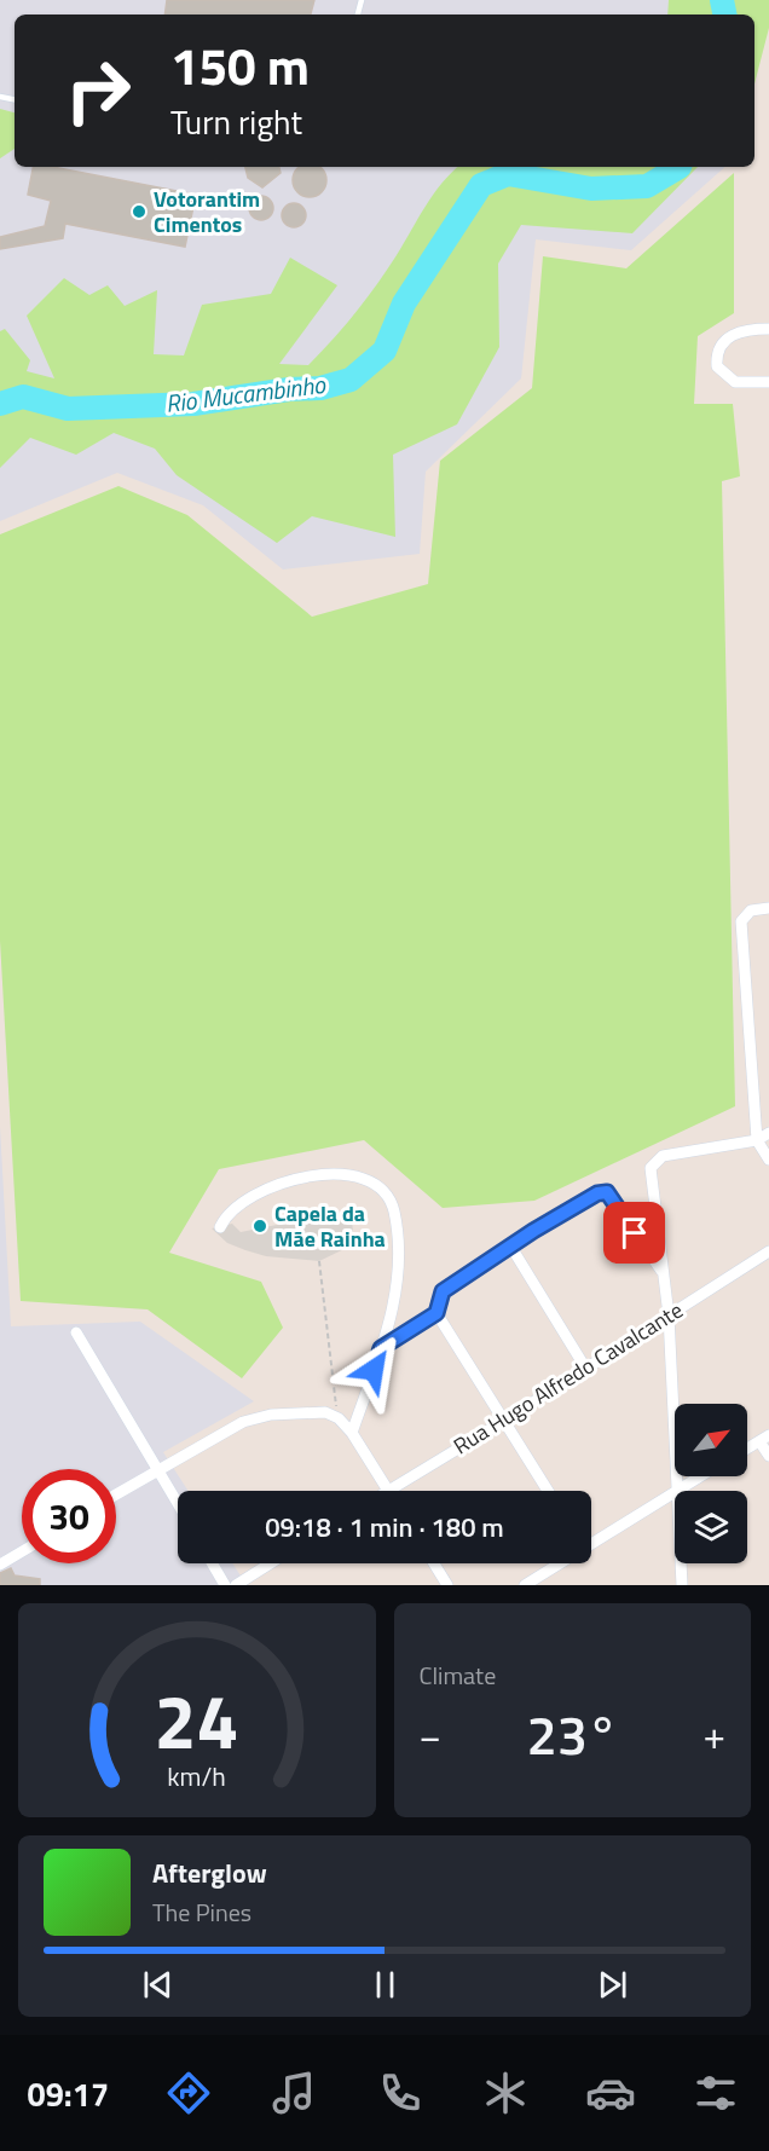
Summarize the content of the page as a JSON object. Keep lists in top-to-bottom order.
{
  "streets": {
    "street": ["Rua Hugo Alfredo Cavalcante"]
  },
  "water": ["Rio Mucambinho"],
  "places": ["Votorantim Cimentos", "Capela da Mãe Rainha"],
  "north": "top right",
  "page": {
    "turn": ["150 m", "Turn right"],
    "limit": "30",
    "trip": "09:18 · 1 min · 180 m",
    "tile": "Climate",
    "heat": ["−", "23°", "+"],
    "song": ["Afterglow", "The Pines"],
    "tabs": "09:17",
    "gauge": ["24", "km/h"]
  }
}
